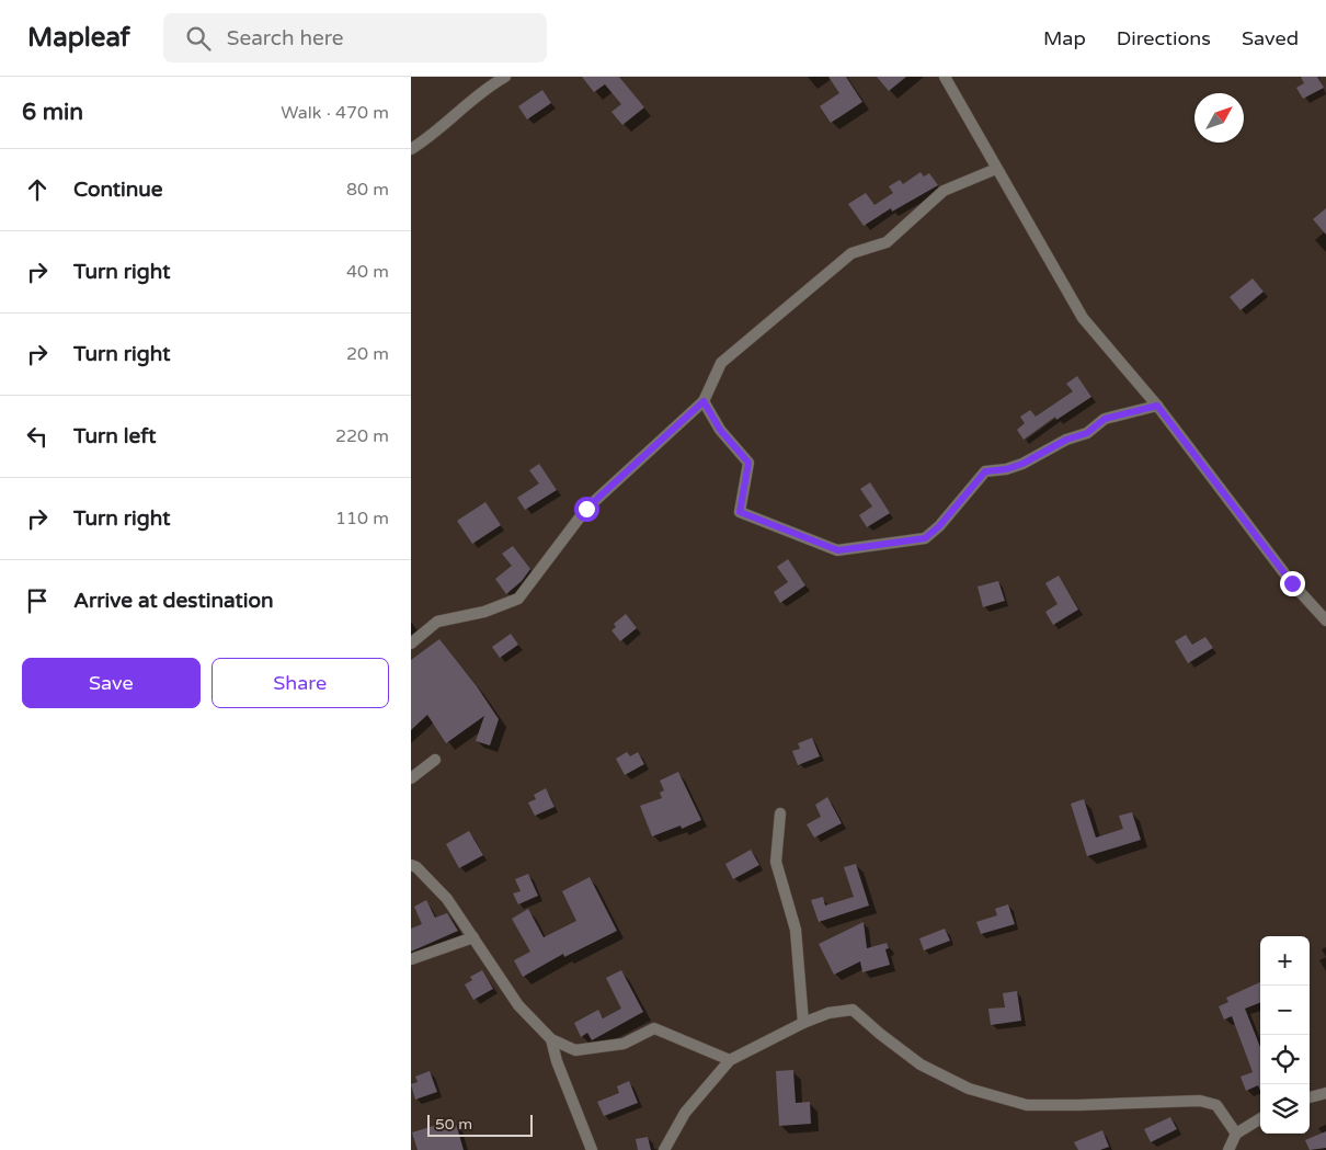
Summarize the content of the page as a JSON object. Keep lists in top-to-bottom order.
{
  "scale_bar": "50 m",
  "north": "top right",
  "page": {
    "header": "Mapleaf",
    "search": "Search here",
    "nav": ["Map", "Directions", "Saved"],
    "heading": ["6 min", "Walk · 470 m"],
    "list": [
      ["Continue", "80 m"],
      ["Turn right", "40 m"],
      ["Turn right", "20 m"],
      ["Turn left", "220 m"],
      ["Turn right", "110 m"],
      "Arrive at destination"
    ],
    "buttons": ["Save", "Share"],
    "map_buttons": ["+", "−"],
    "scale": "50 m"
  }
}
